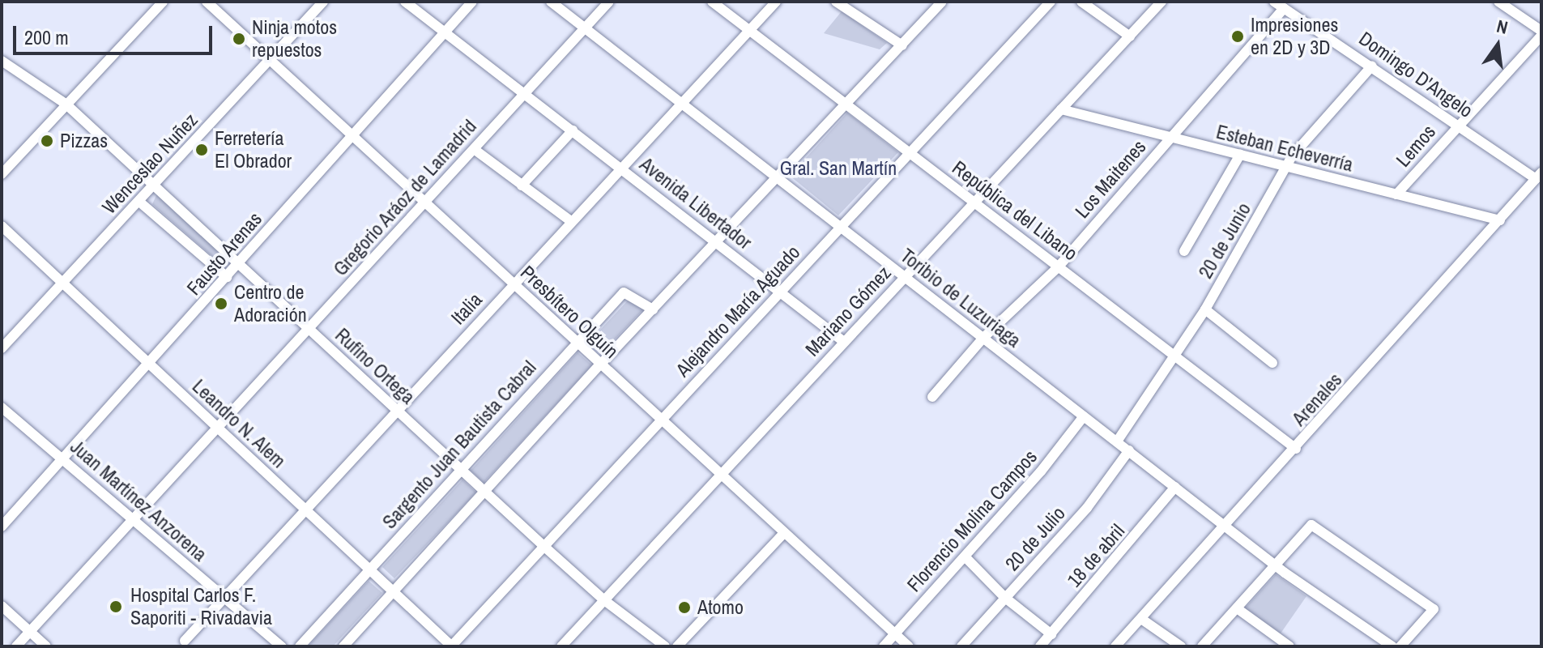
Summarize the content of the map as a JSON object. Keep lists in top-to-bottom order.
{
  "streets": {
    "street": [
      "Domingo D'Angelo",
      "Lemos",
      "Esteban Echeverría",
      "Wenceslao Nuñez",
      "Los Maitenes",
      "Gregorio Aráoz de Lamadrid",
      "Avenida Libertador",
      "República del Libano",
      "20 de Junio",
      "Fausto Arenas",
      "Toribio de Luzuriaga",
      "Italia",
      "Alejandro María Aguado",
      "Mariano Gómez",
      "Presbítero Olguín",
      "Rufino Ortega",
      "Arenales",
      "Leandro N. Alem",
      "Sargento Juan Bautista Cabral",
      "Juan Martínez Anzorena",
      "Florencio Molina Campos",
      "20 de Julio",
      "18 de abril"
    ]
  },
  "crossings": [
    ["Domingo D'Angelo", "Lemos"],
    ["Domingo D'Angelo", "Los Maitenes"],
    ["Domingo D'Angelo", "20 de Junio"],
    ["Domingo D'Angelo", "Arenales"],
    ["Lemos", "Esteban Echeverría"],
    ["Esteban Echeverría", "Los Maitenes"],
    ["Esteban Echeverría", "20 de Junio"],
    ["Esteban Echeverría", "Mariano Gómez"],
    ["Esteban Echeverría", "Arenales"],
    ["Wenceslao Nuñez", "Presbítero Olguín"],
    ["Wenceslao Nuñez", "Rufino Ortega"],
    ["Wenceslao Nuñez", "Leandro N. Alem"],
    ["Los Maitenes", "República del Libano"],
    ["Los Maitenes", "Toribio de Luzuriaga"],
    ["Gregorio Aráoz de Lamadrid", "Avenida Libertador"],
    ["Gregorio Aráoz de Lamadrid", "Toribio de Luzuriaga"],
    ["Gregorio Aráoz de Lamadrid", "Presbítero Olguín"],
    ["Gregorio Aráoz de Lamadrid", "Rufino Ortega"],
    ["Gregorio Aráoz de Lamadrid", "Leandro N. Alem"],
    ["Gregorio Aráoz de Lamadrid", "Juan Martínez Anzorena"],
    ["Avenida Libertador", "Fausto Arenas"],
    ["Avenida Libertador", "Italia"],
    ["Avenida Libertador", "Alejandro María Aguado"],
    ["Avenida Libertador", "Mariano Gómez"],
    ["República del Libano", "20 de Junio"],
    ["República del Libano", "Italia"],
    ["República del Libano", "Alejandro María Aguado"],
    ["República del Libano", "Mariano Gómez"],
    ["República del Libano", "Arenales"],
    ["20 de Junio", "Toribio de Luzuriaga"],
    ["Fausto Arenas", "Presbítero Olguín"],
    ["Fausto Arenas", "Rufino Ortega"],
    ["Fausto Arenas", "Leandro N. Alem"],
    ["Fausto Arenas", "Juan Martínez Anzorena"],
    ["Toribio de Luzuriaga", "Italia"],
    ["Toribio de Luzuriaga", "Alejandro María Aguado"],
    ["Toribio de Luzuriaga", "Mariano Gómez"],
    ["Toribio de Luzuriaga", "Arenales"],
    ["Toribio de Luzuriaga", "Florencio Molina Campos"],
    ["Toribio de Luzuriaga", "20 de Julio"],
    ["Toribio de Luzuriaga", "18 de abril"],
    ["Italia", "Presbítero Olguín"],
    ["Italia", "Rufino Ortega"],
    ["Italia", "Leandro N. Alem"],
    ["Italia", "Juan Martínez Anzorena"],
    ["Alejandro María Aguado", "Presbítero Olguín"],
    ["Alejandro María Aguado", "Rufino Ortega"],
    ["Alejandro María Aguado", "Leandro N. Alem"],
    ["Mariano Gómez", "Presbítero Olguín"],
    ["Mariano Gómez", "Rufino Ortega"],
    ["Presbítero Olguín", "Sargento Juan Bautista Cabral"],
    ["Presbítero Olguín", "Florencio Molina Campos"],
    ["Rufino Ortega", "Sargento Juan Bautista Cabral"],
    ["Leandro N. Alem", "Sargento Juan Bautista Cabral"]
  ],
  "parks": ["Gral. San Martín"],
  "places": [
    "Impresiones en 2D y 3D",
    "Ninja motos repuestos",
    "Pizzas",
    "Ferretería El Obrador",
    "Centro de Adoración",
    "Hospital Carlos F. Saporiti - Rivadavia",
    "Atomo"
  ],
  "scale_bar": "200 m",
  "north": "top"
}
